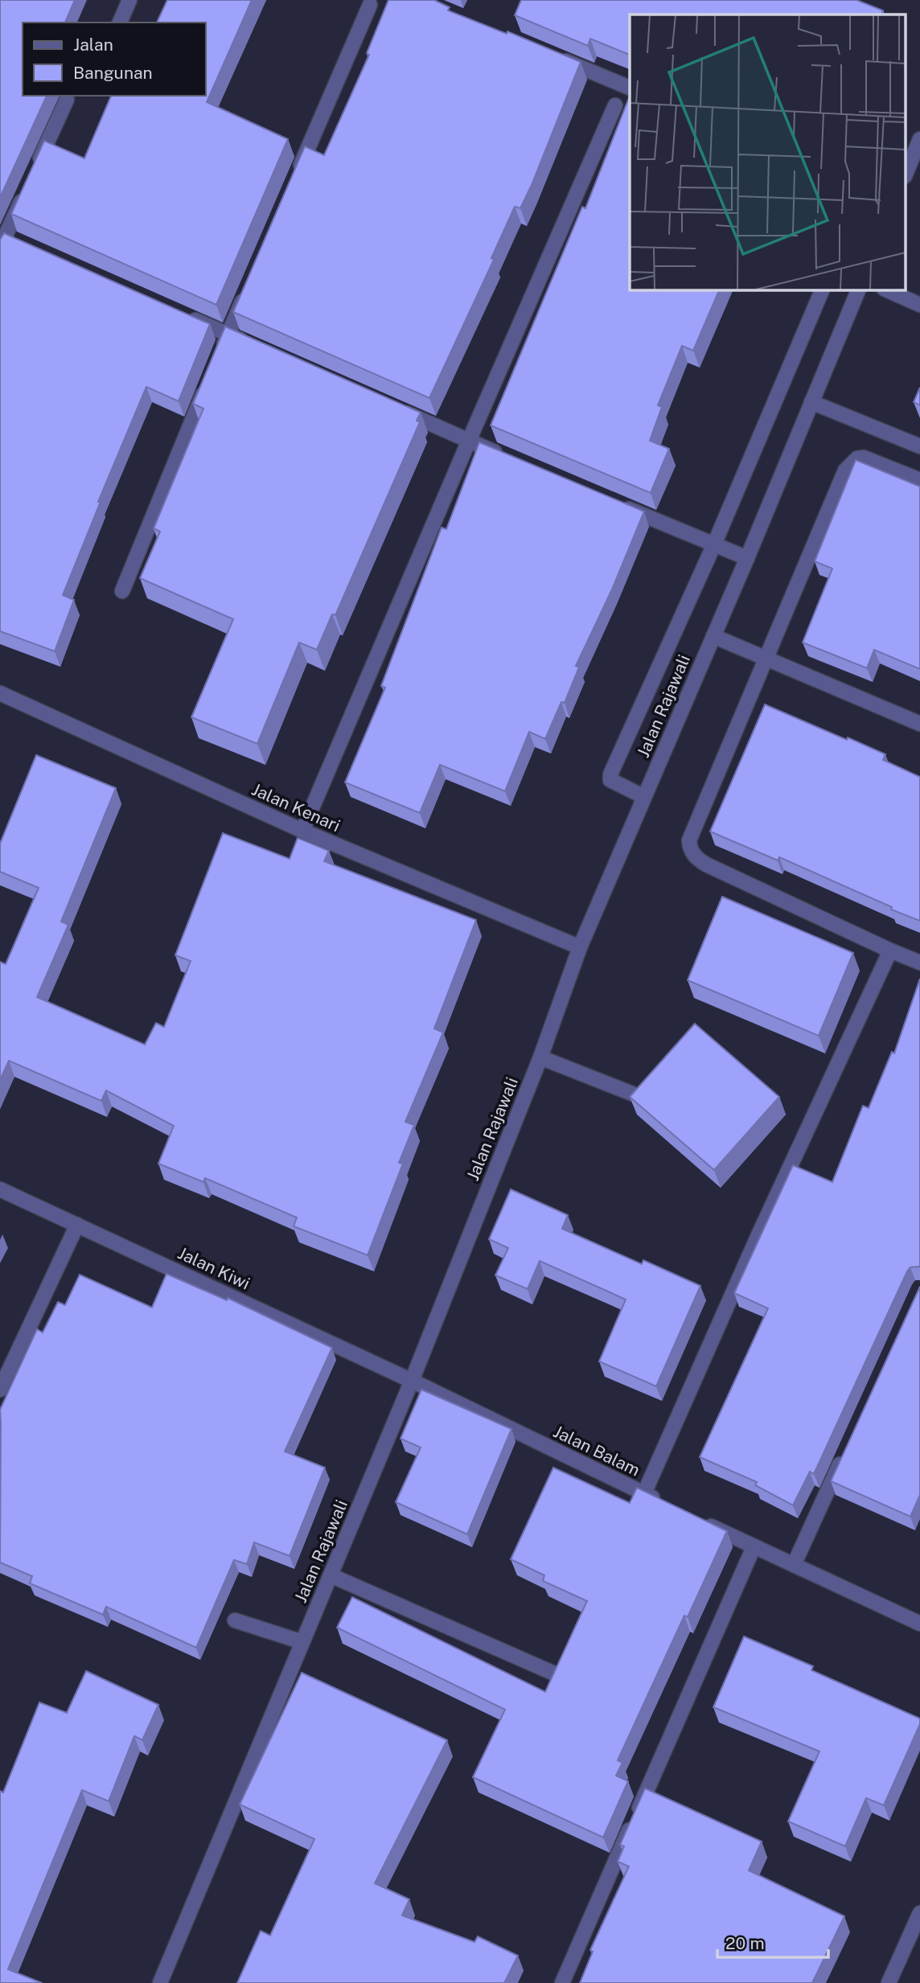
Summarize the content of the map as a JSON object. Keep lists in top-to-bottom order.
{
  "streets": {
    "street": [
      "Jalan Rajawali",
      "Jalan Kenari",
      "Jalan Kiwi",
      "Jalan Balam"
    ]
  },
  "crossings": [
    ["Jalan Rajawali", "Jalan Kenari"],
    ["Jalan Rajawali", "Jalan Kiwi"],
    ["Jalan Rajawali", "Jalan Balam"],
    ["Jalan Kiwi", "Jalan Balam"]
  ],
  "legend": ["Jalan", "Bangunan"],
  "scale_bar": "20 m"
}
